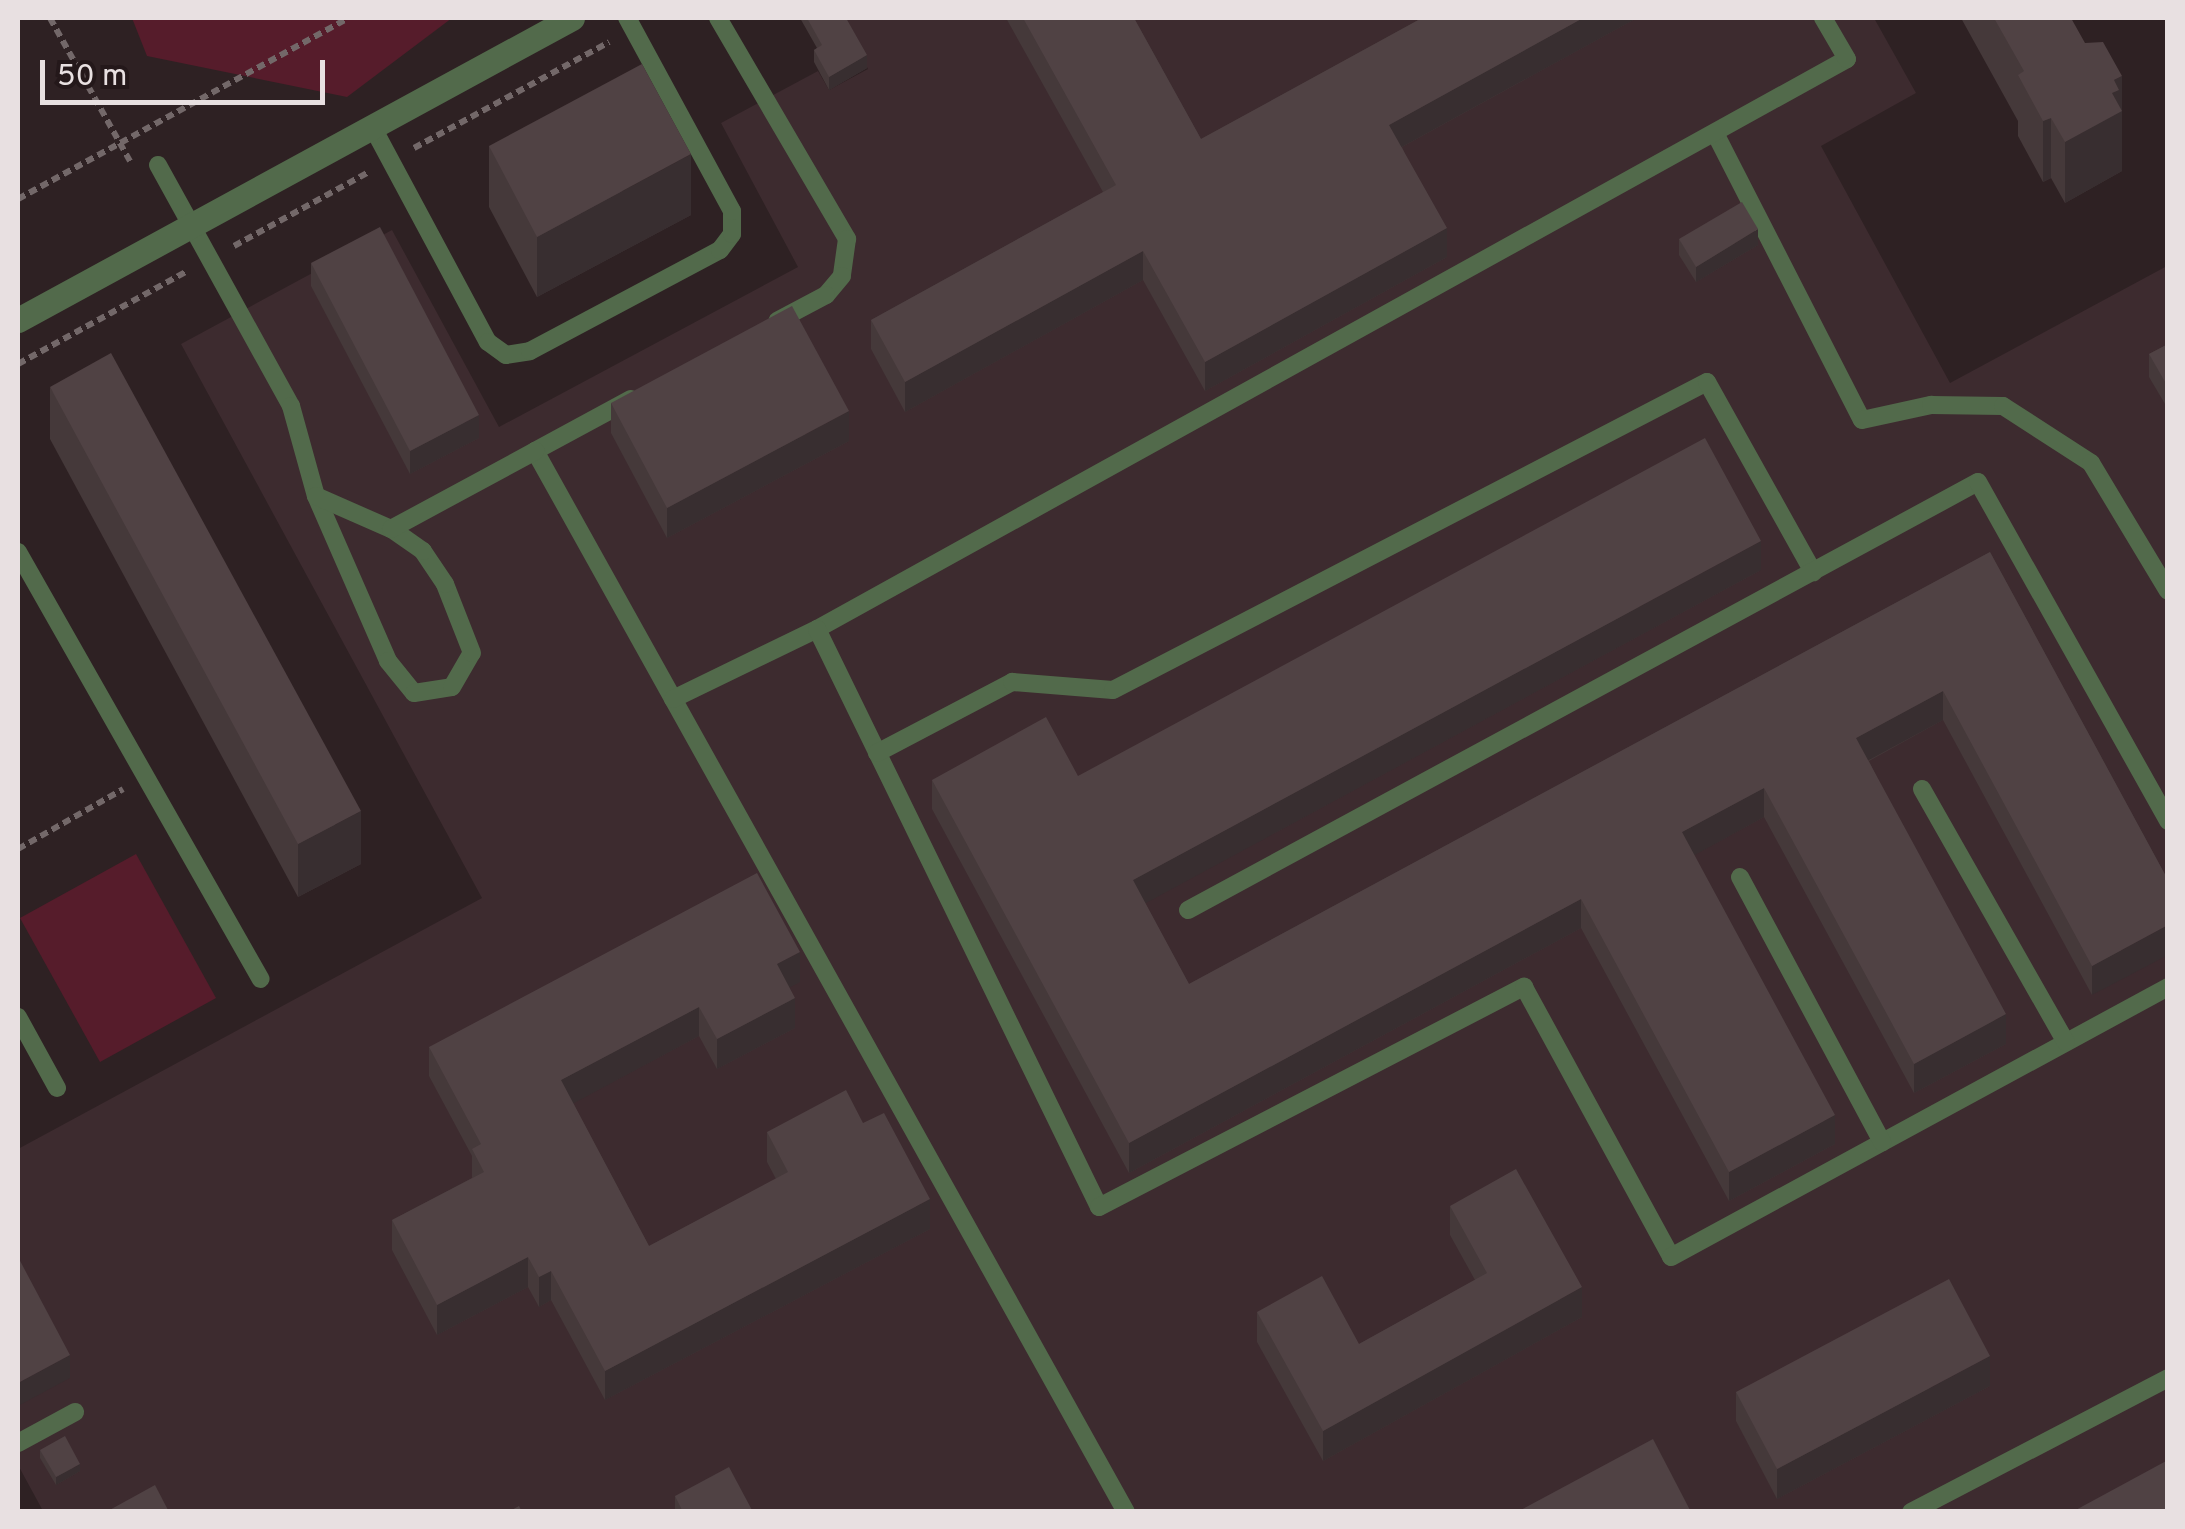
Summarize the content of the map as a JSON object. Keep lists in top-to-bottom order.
{
  "scale_bar": "50 m"
}
